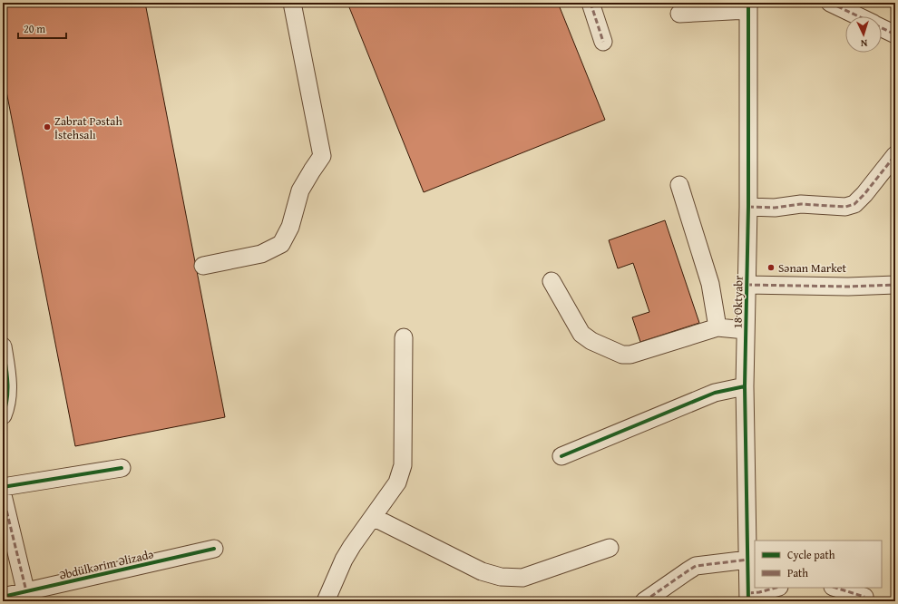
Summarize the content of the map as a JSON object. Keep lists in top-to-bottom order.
{
  "streets": {
    "street": ["18 Oktyabr", "Əbdülkərim Əlizadə"]
  },
  "places": ["Zabrat Pəstah İstehsalı", "Sənan Market"],
  "legend": ["Cycle path", "Path"],
  "scale_bar": "20 m",
  "north": "bottom"
}
